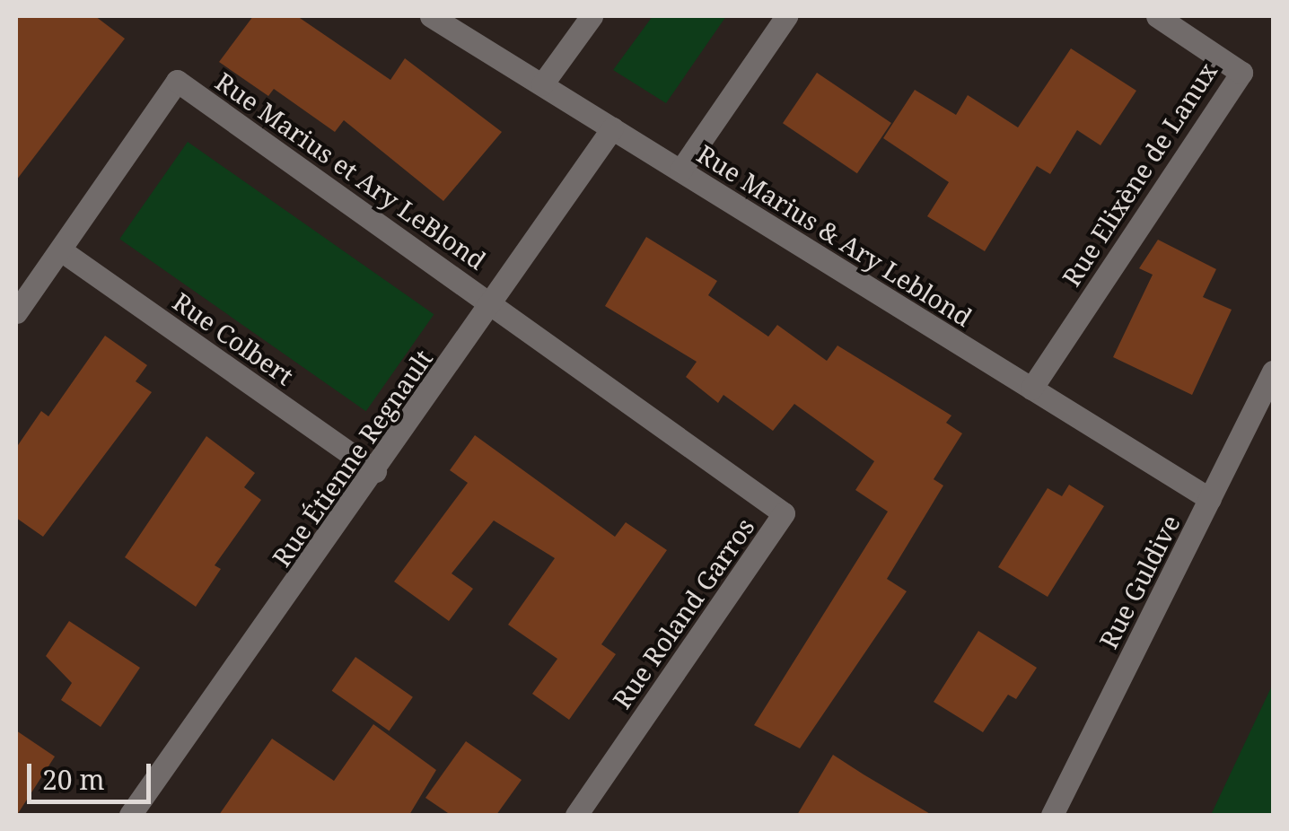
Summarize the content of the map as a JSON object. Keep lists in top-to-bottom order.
{
  "streets": {
    "street": [
      "Rue Marius et Ary LeBlond",
      "Rue Elixène de Lanux",
      "Rue Marius & Ary Leblond",
      "Rue Colbert",
      "Rue Étienne Regnault",
      "Rue Guldive",
      "Rue Roland Garros"
    ]
  },
  "crossings": [
    ["Rue Marius et Ary LeBlond", "Rue Colbert"],
    ["Rue Marius et Ary LeBlond", "Rue Étienne Regnault"],
    ["Rue Marius et Ary LeBlond", "Rue Roland Garros"],
    ["Rue Elixène de Lanux", "Rue Marius & Ary Leblond"],
    ["Rue Marius & Ary Leblond", "Rue Étienne Regnault"],
    ["Rue Marius & Ary Leblond", "Rue Guldive"],
    ["Rue Colbert", "Rue Étienne Regnault"],
    ["Rue Étienne Regnault", "Rue Roland Garros"]
  ],
  "scale_bar": "20 m"
}
